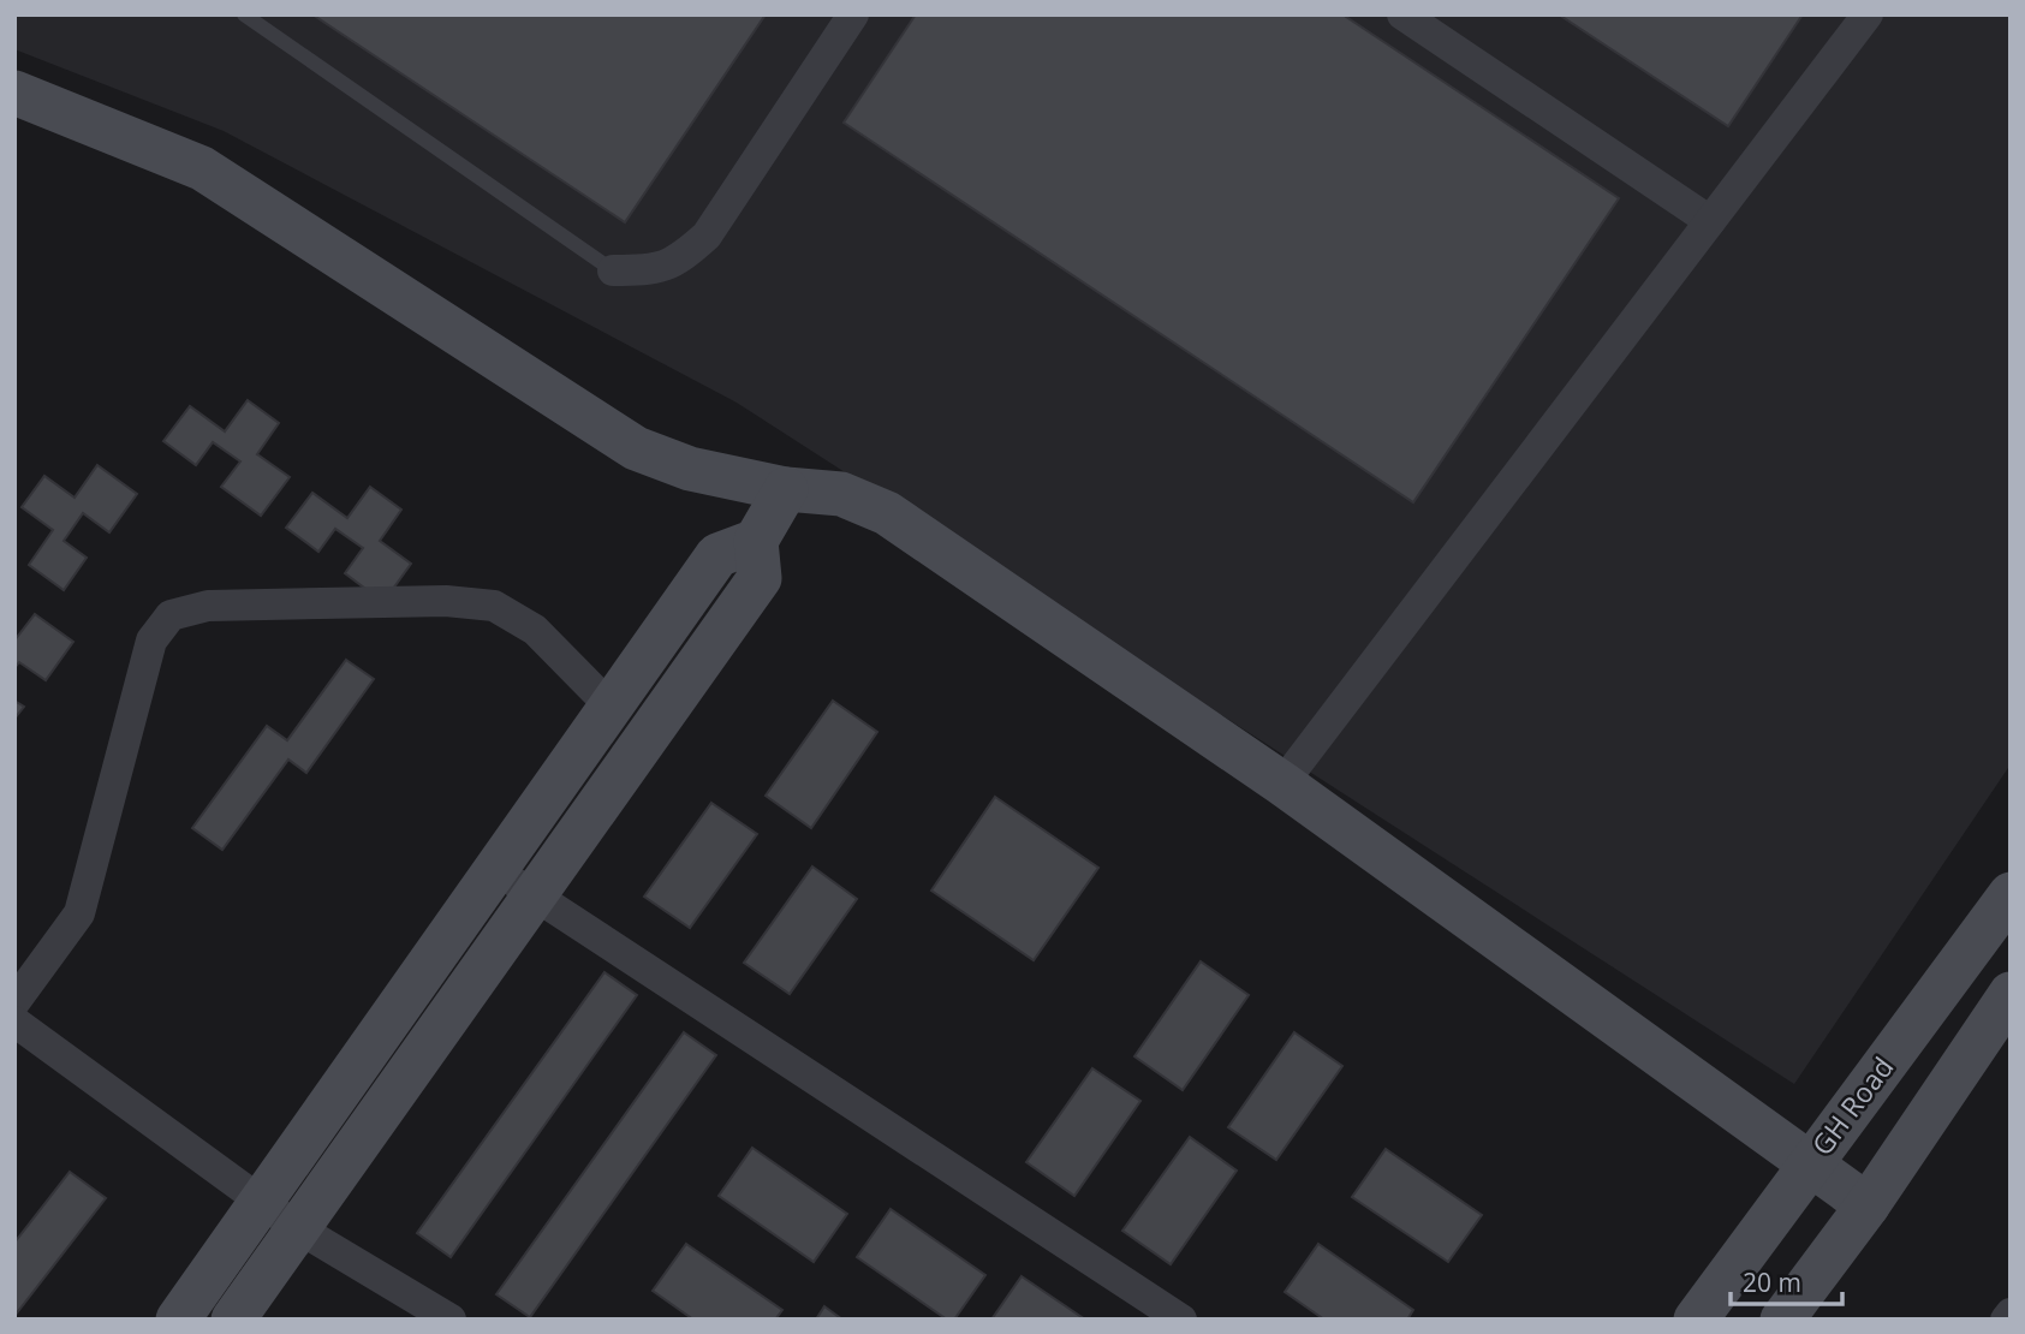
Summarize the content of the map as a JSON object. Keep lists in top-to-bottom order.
{
  "streets": {
    "street": ["GH Road"]
  },
  "scale_bar": "20 m"
}
